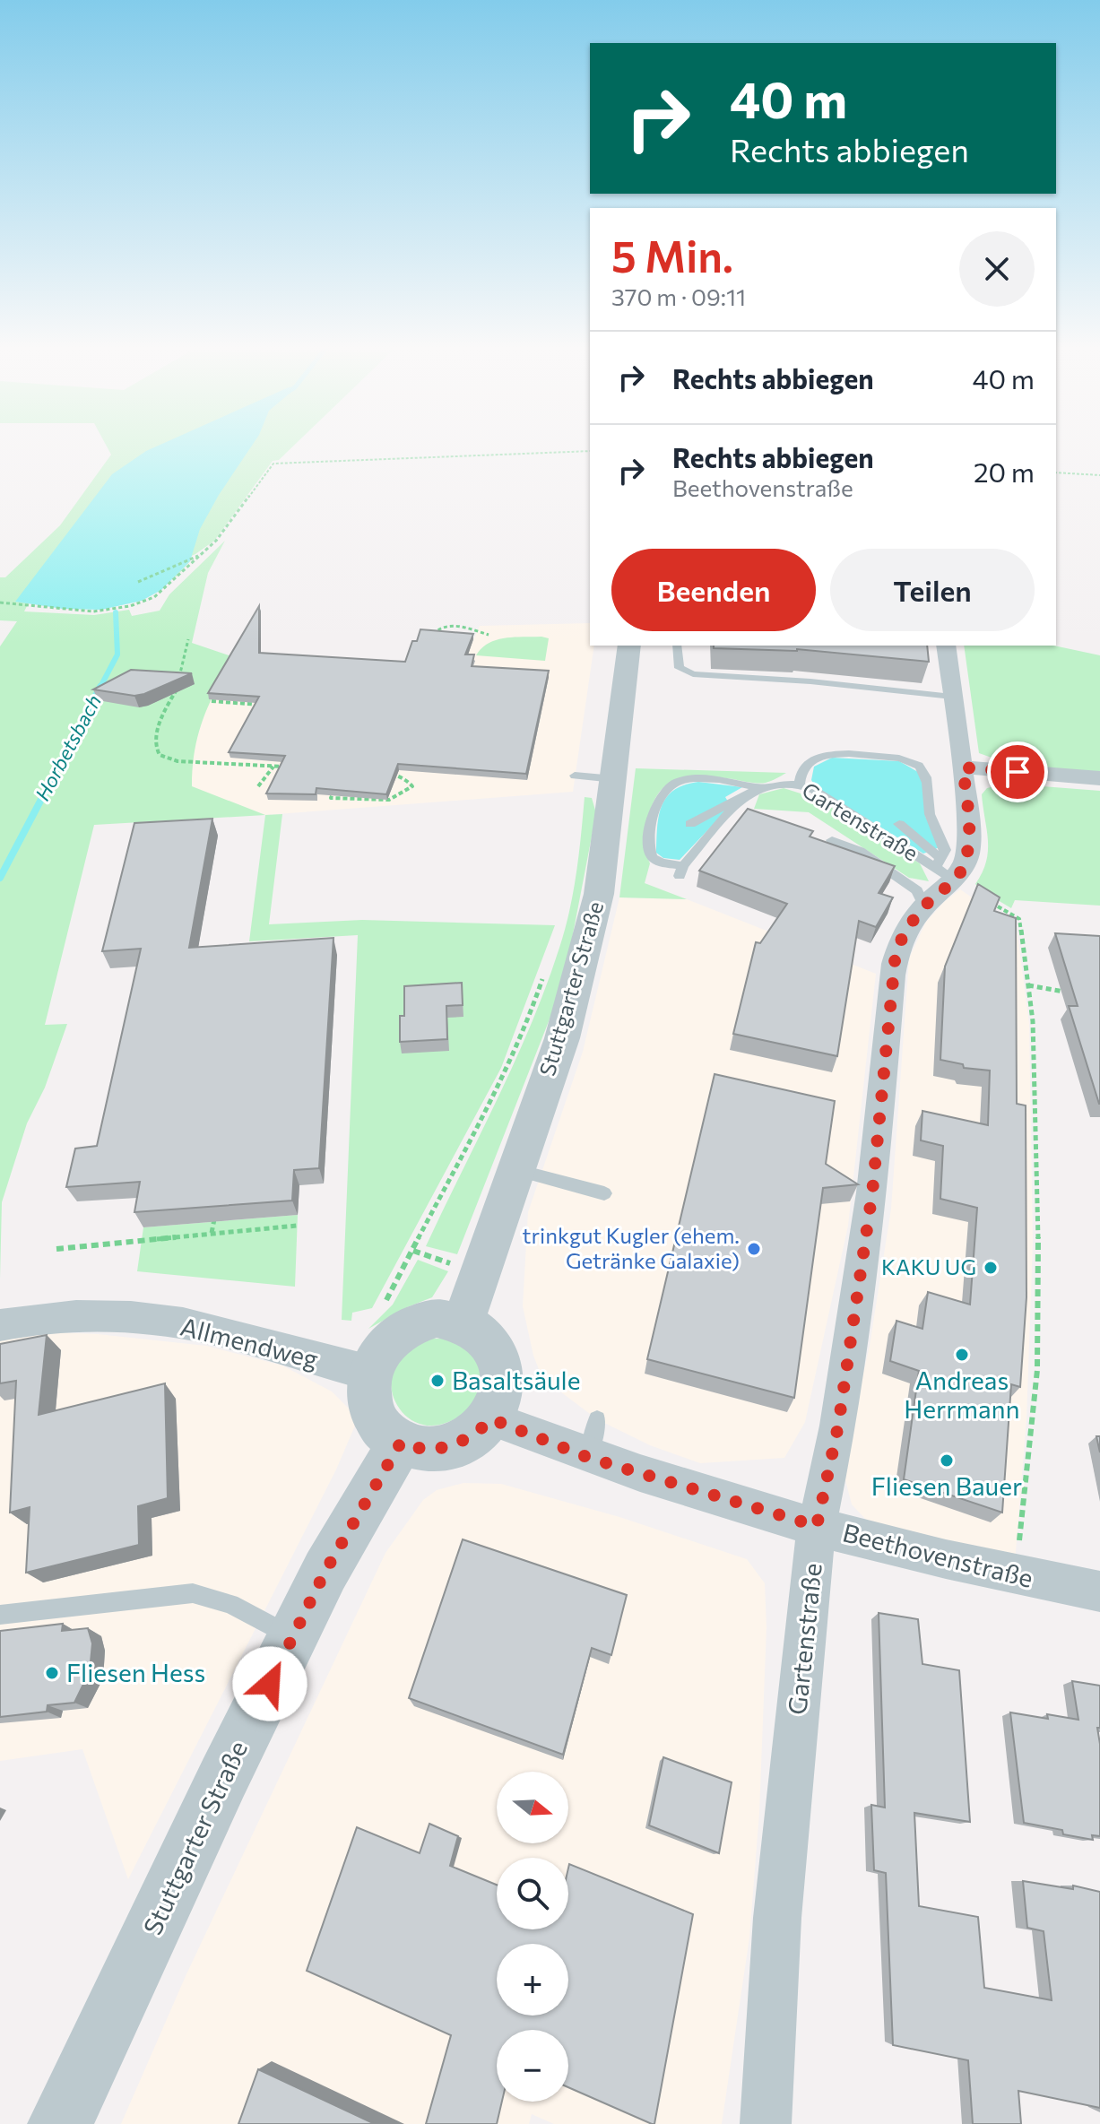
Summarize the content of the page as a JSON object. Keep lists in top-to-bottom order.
{
  "streets": {
    "street": [
      "Gartenstraße",
      "Stuttgarter Straße",
      "Allmendweg",
      "Beethovenstraße"
    ]
  },
  "crossings": [
    ["Gartenstraße", "Beethovenstraße"],
    ["Stuttgarter Straße", "Allmendweg"],
    ["Stuttgarter Straße", "Beethovenstraße"],
    ["Allmendweg", "Beethovenstraße"]
  ],
  "water": ["Horbetsbach"],
  "places": [
    "trinkgut Kugler (ehem. Getränke Galaxie)",
    "KAKU UG",
    "Andreas Herrmann",
    "Basaltsäule",
    "Fliesen Bauer",
    "Fliesen Hess"
  ],
  "north": "right",
  "page": {
    "turn": ["40 m", "Rechts abbiegen"],
    "heading": ["5 Min.", "370 m · 09:11"],
    "list": [
      {
        "name": "Rechts abbiegen",
        "value": "40 m"
      },
      {
        "name": "Rechts abbiegen",
        "note": "Beethovenstraße",
        "value": "20 m"
      }
    ],
    "buttons": ["Beenden", "Teilen"],
    "map_buttons": ["+", "−"]
  }
}
